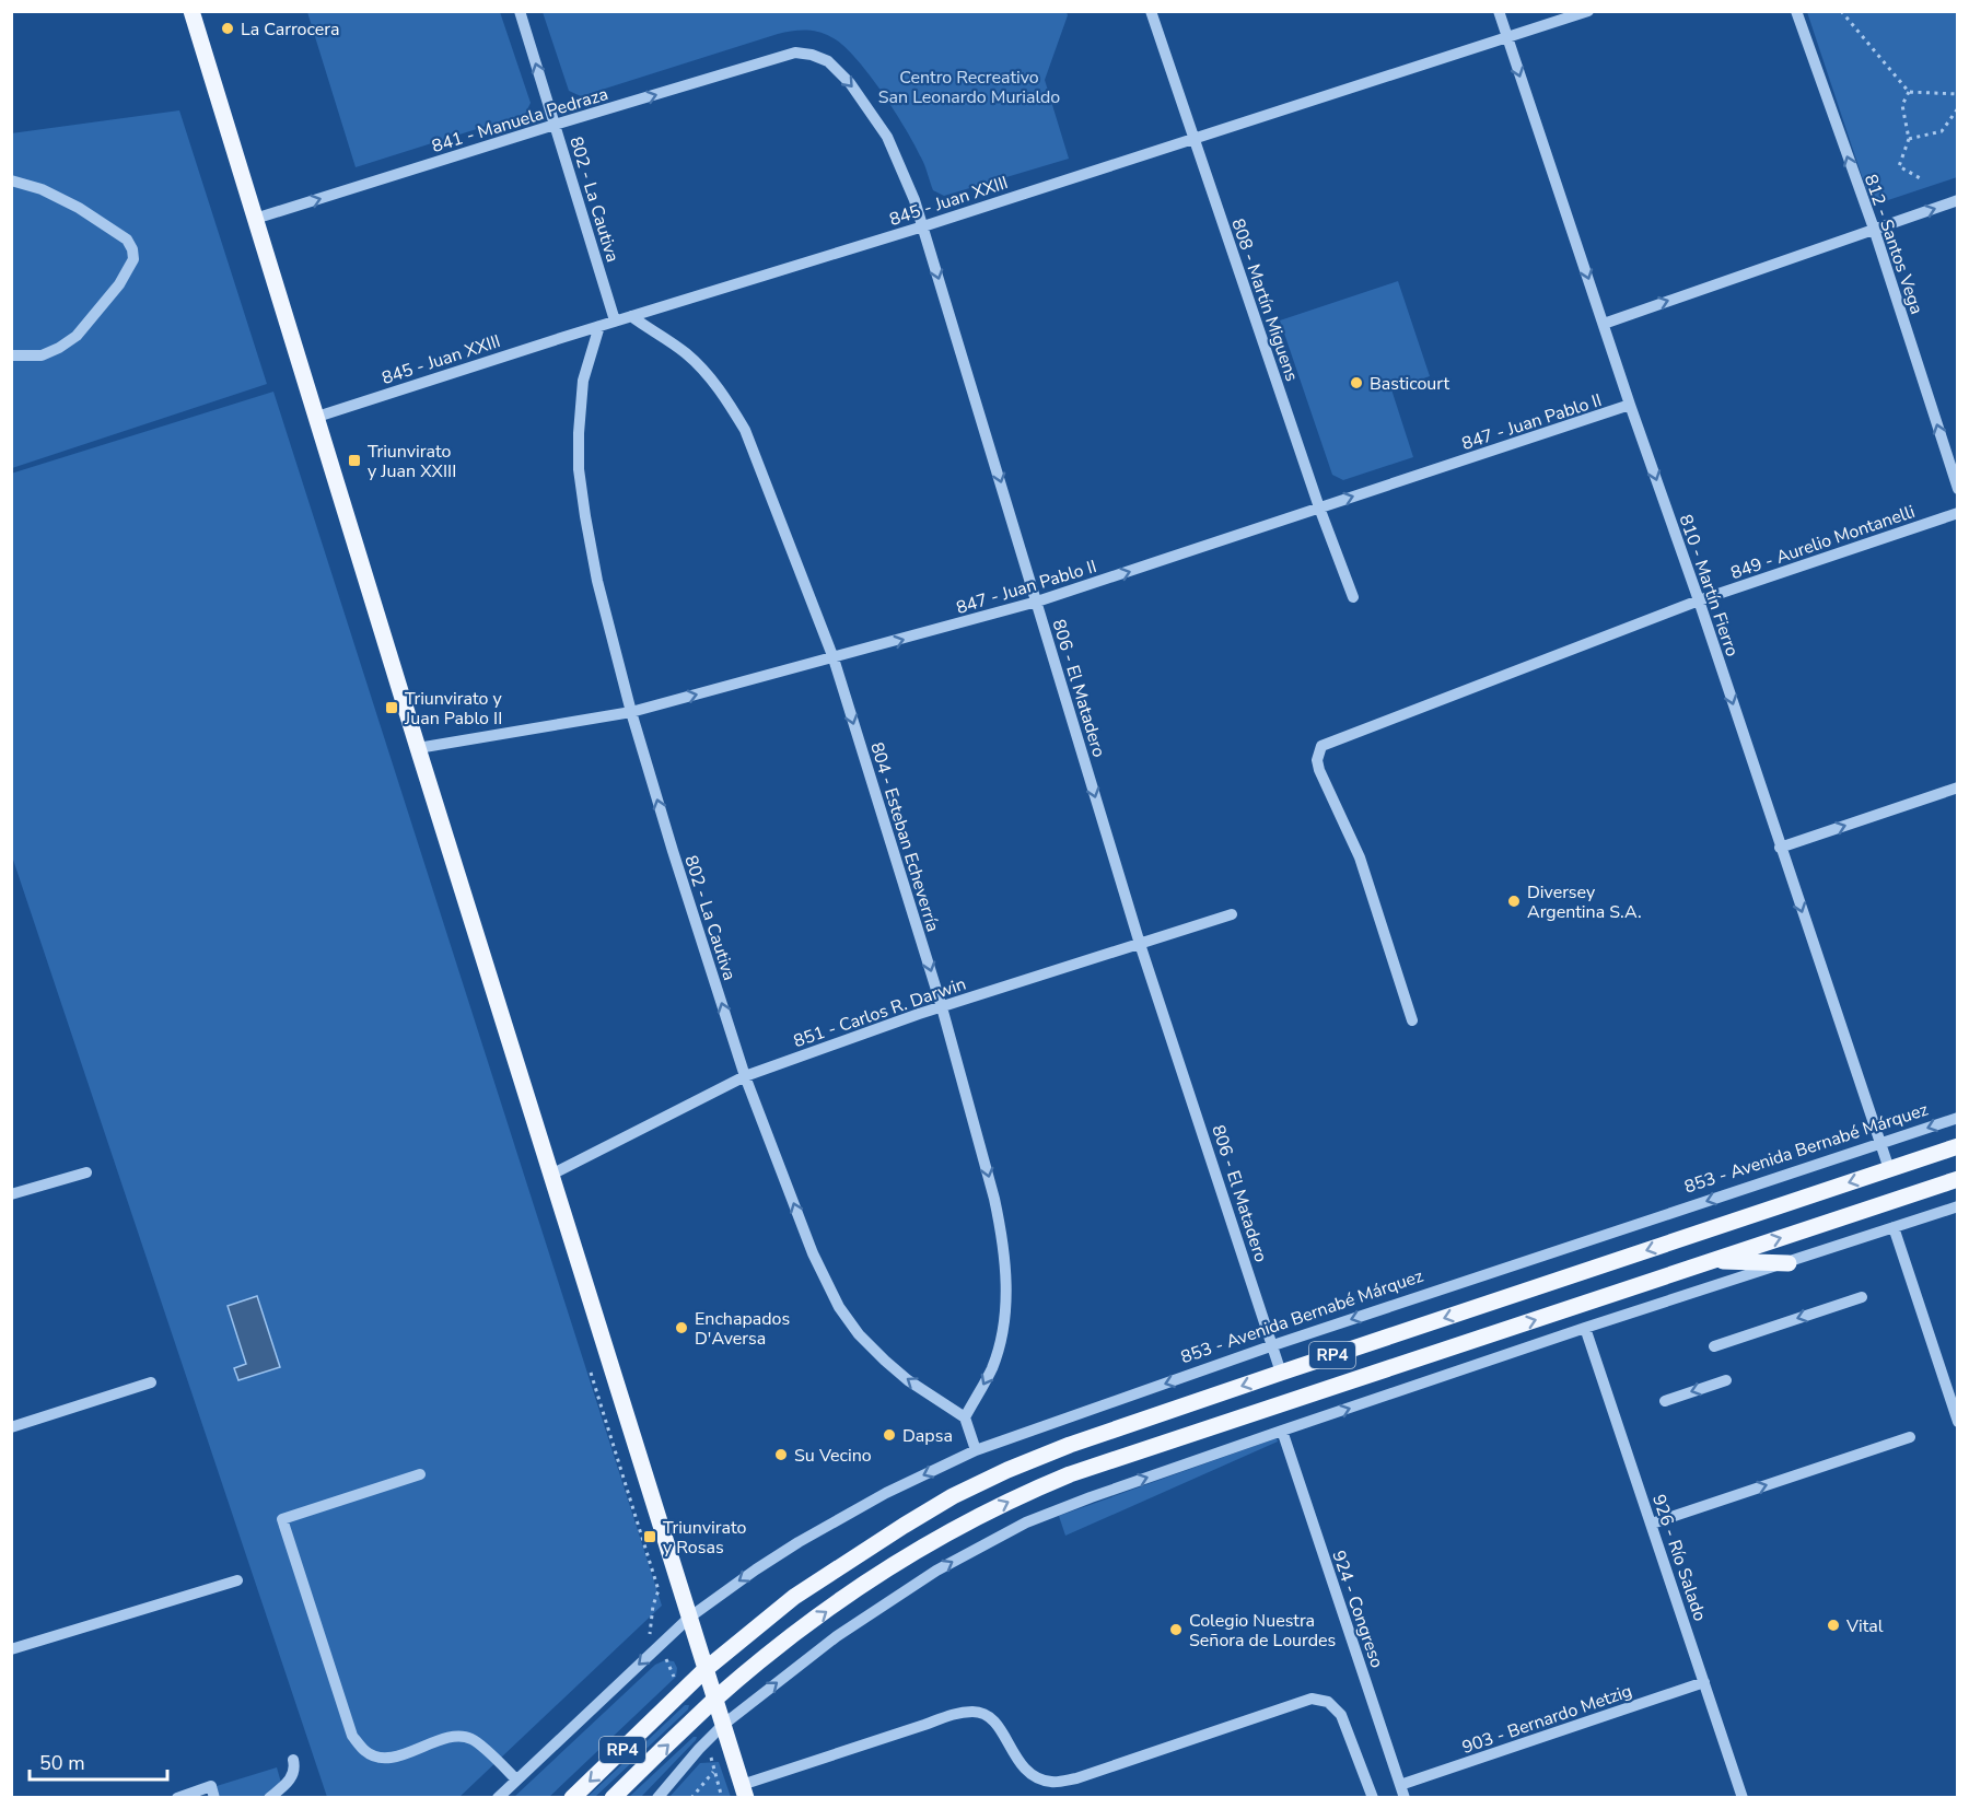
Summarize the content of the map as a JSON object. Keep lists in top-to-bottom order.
{
  "streets": {
    "main road": ["RP4"],
    "street": [
      "841 - Manuela Pedraza",
      "802 - La Cautiva",
      "845 - Juan XXIII",
      "812 - Santos Vega",
      "808 - Martín Miguens",
      "847 - Juan Pablo II",
      "849 - Aurelio Montanelli",
      "810 - Martín Fierro",
      "806 - El Matadero",
      "804 - Esteban Echeverría",
      "851 - Carlos R. Darwin",
      "853 - Avenida Bernabé Márquez",
      "926 - Río Salado",
      "924 - Congreso",
      "903 - Bernardo Metzig"
    ]
  },
  "crossings": [
    ["841 - Manuela Pedraza", "802 - La Cautiva"],
    ["841 - Manuela Pedraza", "806 - El Matadero"],
    ["802 - La Cautiva", "845 - Juan XXIII"],
    ["802 - La Cautiva", "847 - Juan Pablo II"],
    ["802 - La Cautiva", "804 - Esteban Echeverría"],
    ["802 - La Cautiva", "851 - Carlos R. Darwin"],
    ["845 - Juan XXIII", "808 - Martín Miguens"],
    ["845 - Juan XXIII", "810 - Martín Fierro"],
    ["845 - Juan XXIII", "806 - El Matadero"],
    ["845 - Juan XXIII", "804 - Esteban Echeverría"],
    ["808 - Martín Miguens", "847 - Juan Pablo II"],
    ["847 - Juan Pablo II", "810 - Martín Fierro"],
    ["847 - Juan Pablo II", "806 - El Matadero"],
    ["847 - Juan Pablo II", "804 - Esteban Echeverría"],
    ["849 - Aurelio Montanelli", "810 - Martín Fierro"],
    ["810 - Martín Fierro", "853 - Avenida Bernabé Márquez"],
    ["810 - Martín Fierro", "RP4"],
    ["806 - El Matadero", "851 - Carlos R. Darwin"],
    ["806 - El Matadero", "853 - Avenida Bernabé Márquez"],
    ["806 - El Matadero", "RP4"],
    ["804 - Esteban Echeverría", "851 - Carlos R. Darwin"],
    ["926 - Río Salado", "903 - Bernardo Metzig"],
    ["924 - Congreso", "903 - Bernardo Metzig"]
  ],
  "one_way": [
    "841 - Manuela Pedraza",
    "802 - La Cautiva",
    "812 - Santos Vega",
    "847 - Juan Pablo II",
    "810 - Martín Fierro",
    "806 - El Matadero",
    "804 - Esteban Echeverría"
  ],
  "parks": ["Centro Recreativo San Leonardo Murialdo"],
  "places": {
    "other": [
      "La Carrocera",
      "Basticourt",
      "Diversey Argentina S.A.",
      "Enchapados D'Aversa",
      "Dapsa",
      "Su Vecino",
      "Vital",
      "Colegio Nuestra Señora de Lourdes"
    ],
    "transit": ["Triunvirato y Juan XXIII", "Triunvirato y Juan Pablo II", "Triunvirato y Rosas"]
  },
  "scale_bar": "50 m"
}
